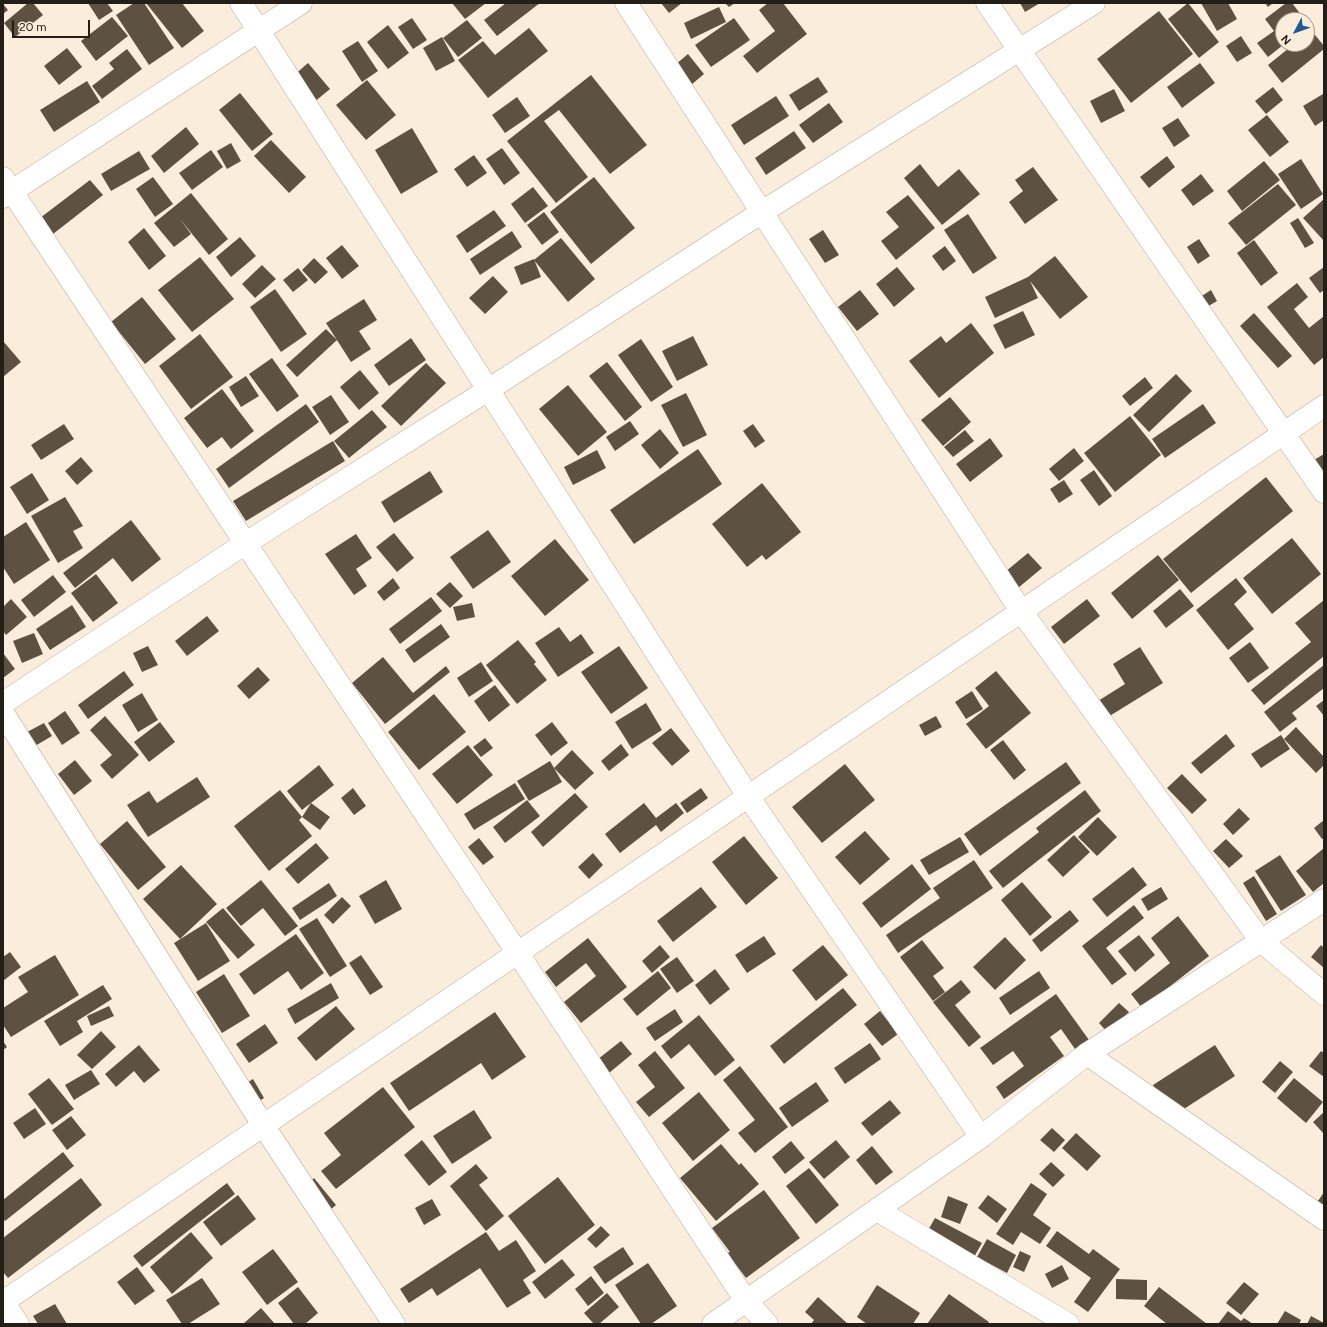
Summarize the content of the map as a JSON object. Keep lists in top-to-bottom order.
{
  "scale_bar": "20 m",
  "north": "bottom left"
}
